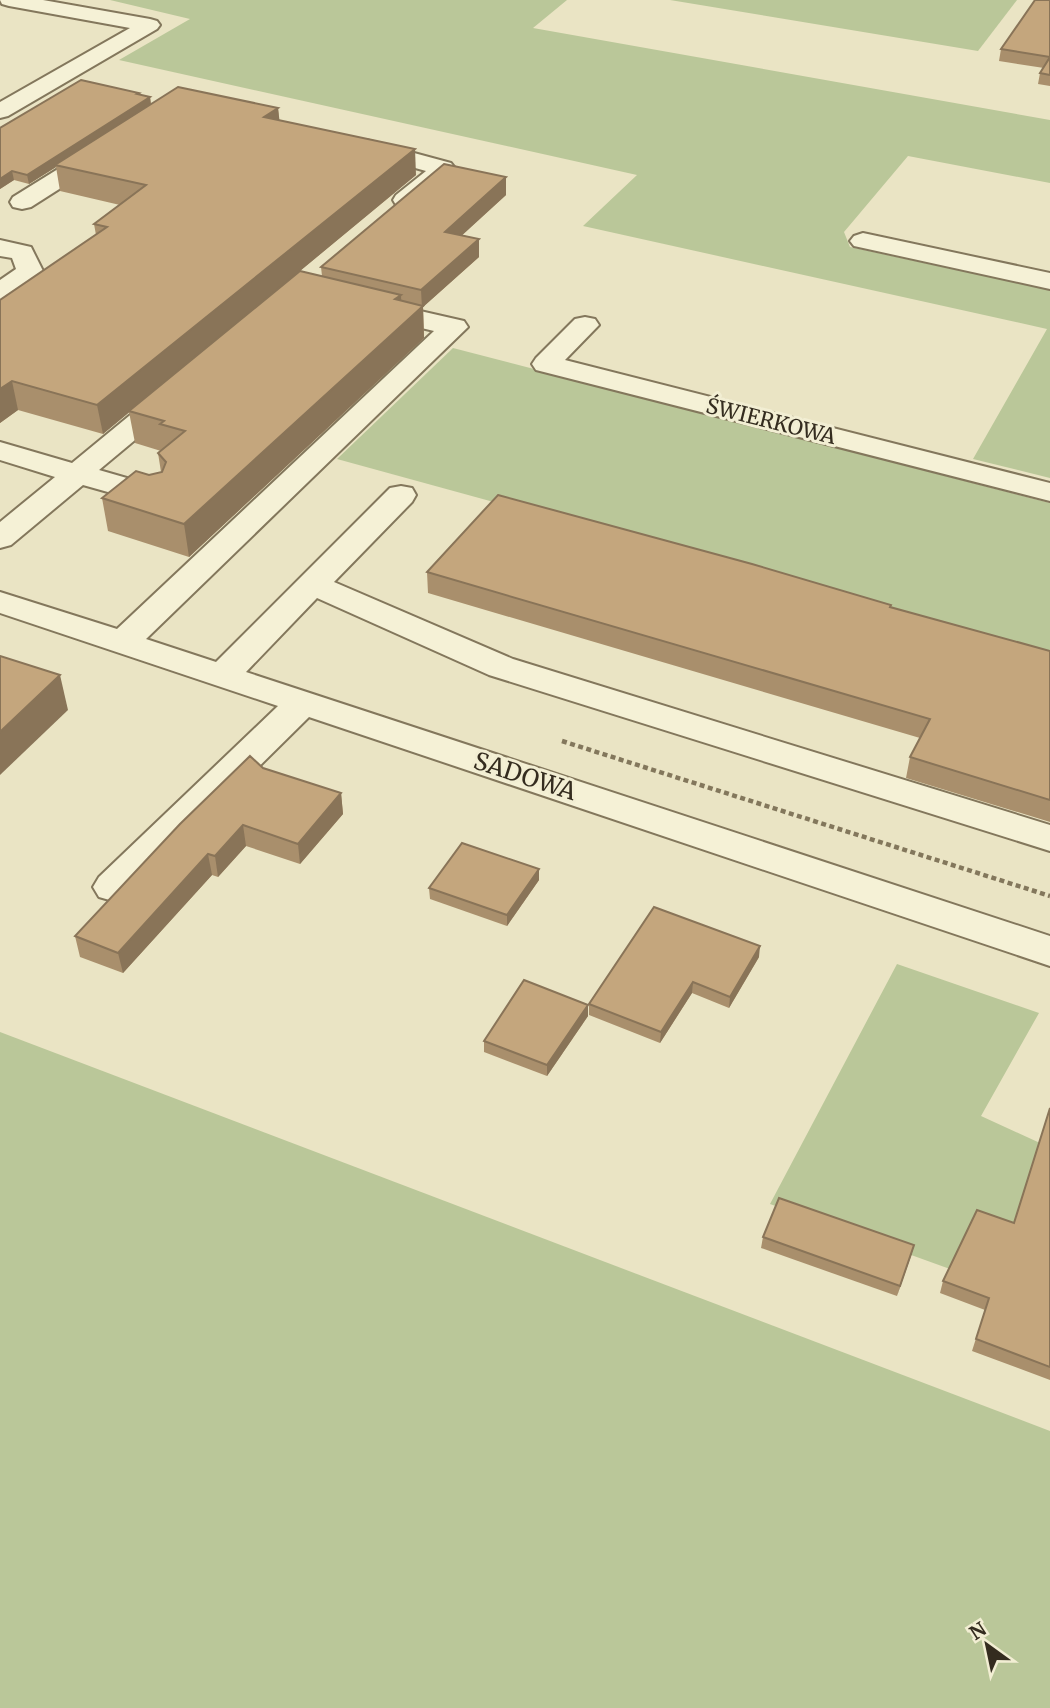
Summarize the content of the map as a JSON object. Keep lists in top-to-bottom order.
{
  "streets": {
    "street": ["ŚWIERKOWA", "SADOWA"]
  },
  "north": "top left"
}
